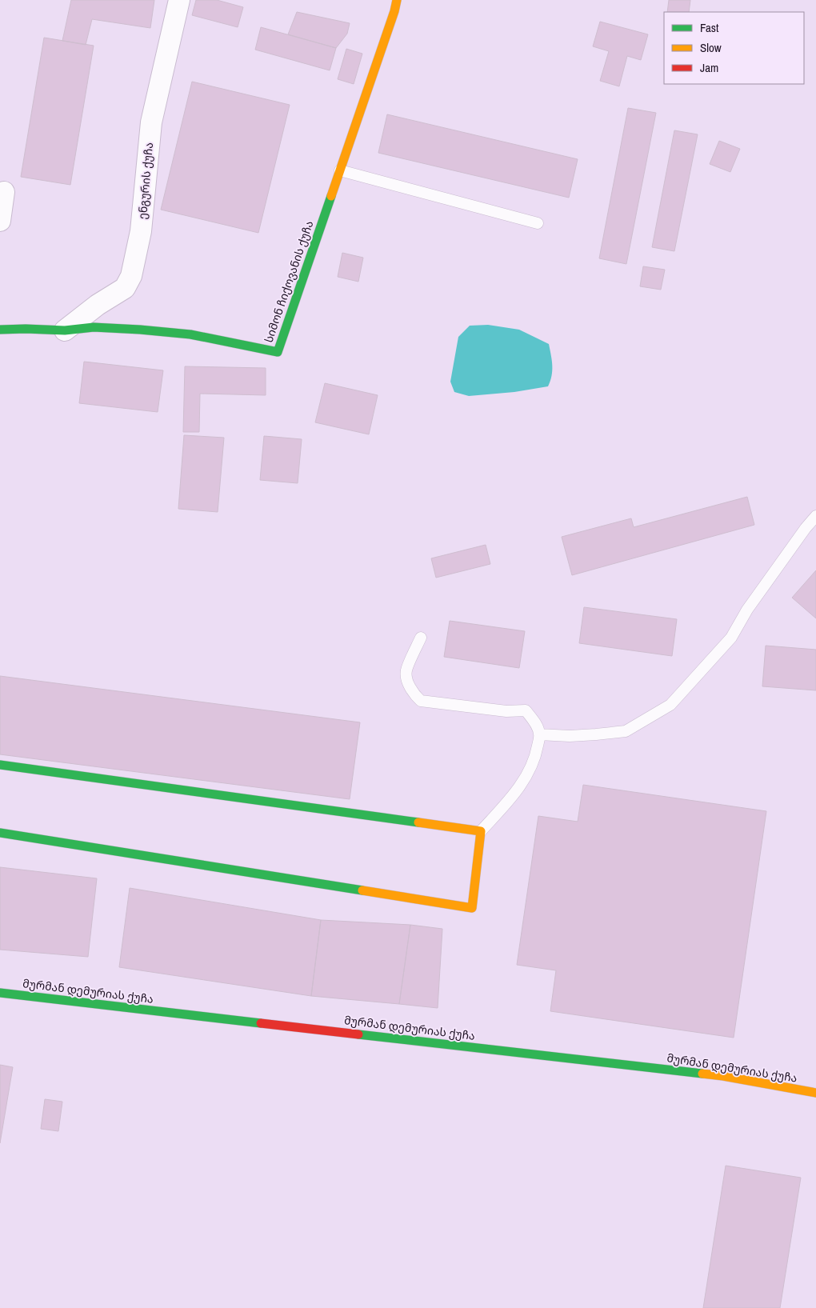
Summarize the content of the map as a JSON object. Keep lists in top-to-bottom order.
{
  "streets": {
    "street": ["ენგურის ქუჩა", "სიმონ ჩიქოვანის ქუჩა", "მურმან დემურიას ქუჩა"]
  },
  "crossings": [
    ["ენგურის ქუჩა", "სიმონ ჩიქოვანის ქუჩა"]
  ],
  "legend": ["Fast", "Slow", "Jam"]
}
